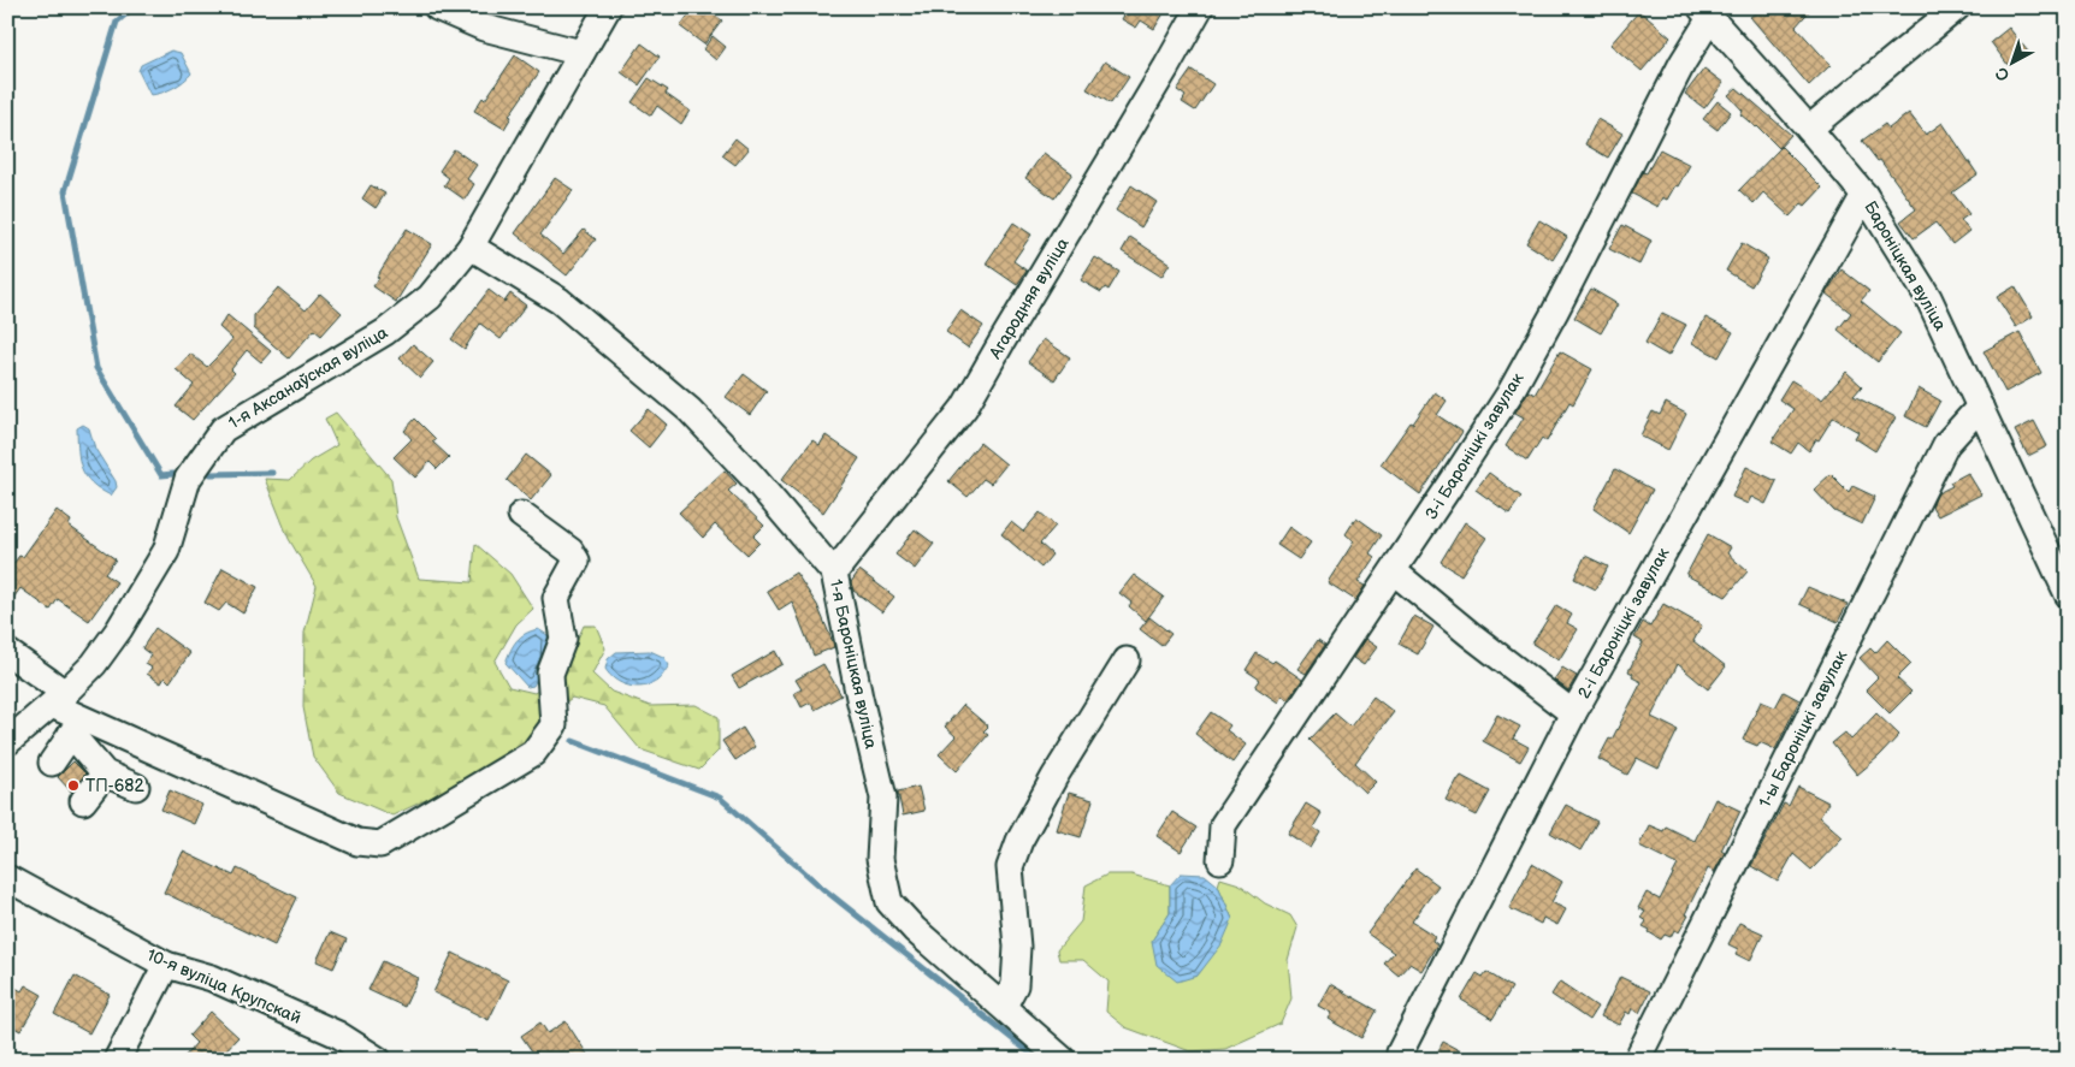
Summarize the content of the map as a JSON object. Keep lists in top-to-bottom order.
{
  "streets": {
    "street": [
      "Бароніцкая вуліца",
      "Агародняя вуліца",
      "1-я Аксанаўская вуліца",
      "3-і Бароніцкі завулак",
      "2-і Бароніцкі завулак",
      "1-я Бароніцкая вуліца",
      "1-ы Бароніцкі завулак",
      "10-я вуліца Крупскай"
    ]
  },
  "crossings": [
    ["Бароніцкая вуліца", "3-і Бароніцкі завулак"],
    ["Бароніцкая вуліца", "2-і Бароніцкі завулак"],
    ["Бароніцкая вуліца", "1-ы Бароніцкі завулак"],
    ["Агародняя вуліца", "1-я Бароніцкая вуліца"],
    ["1-я Аксанаўская вуліца", "1-я Бароніцкая вуліца"]
  ],
  "places": ["ТП-682"],
  "north": "bottom left"
}
